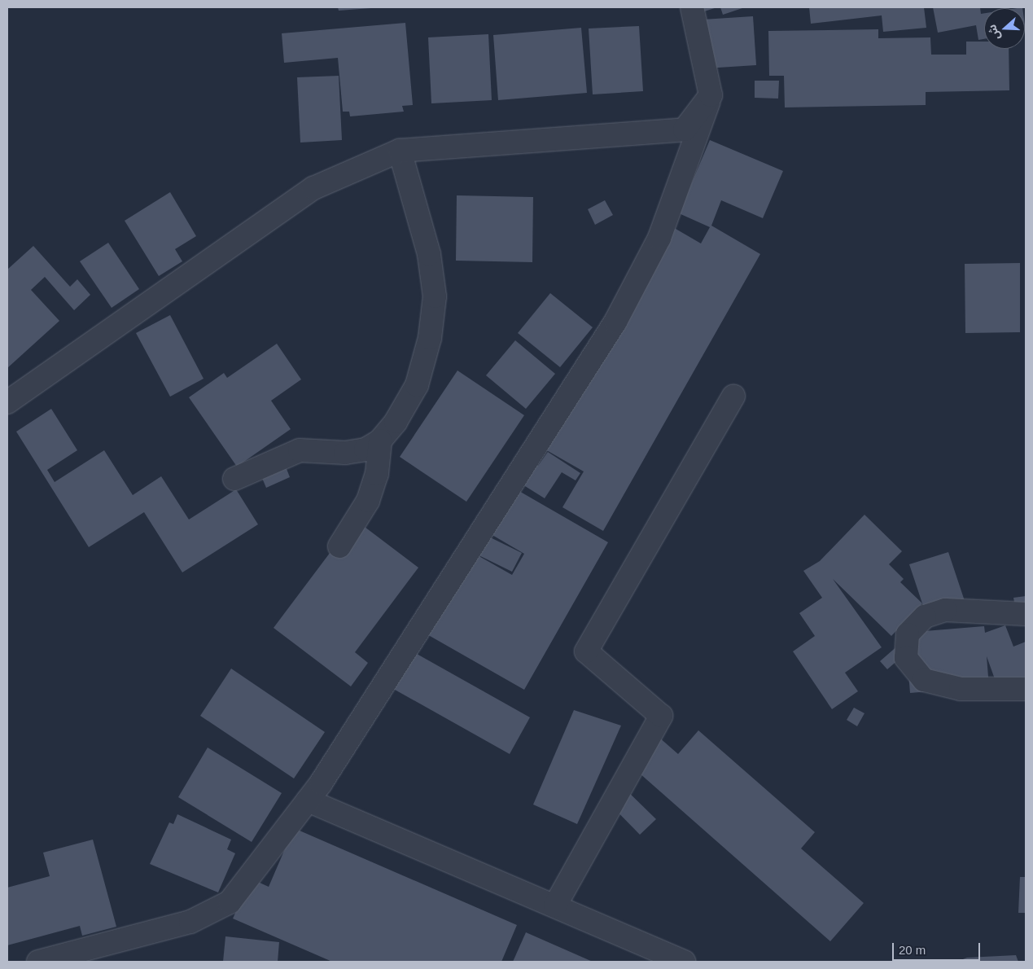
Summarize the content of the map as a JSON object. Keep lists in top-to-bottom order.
{
  "scale_bar": "20 m",
  "north": "left"
}
